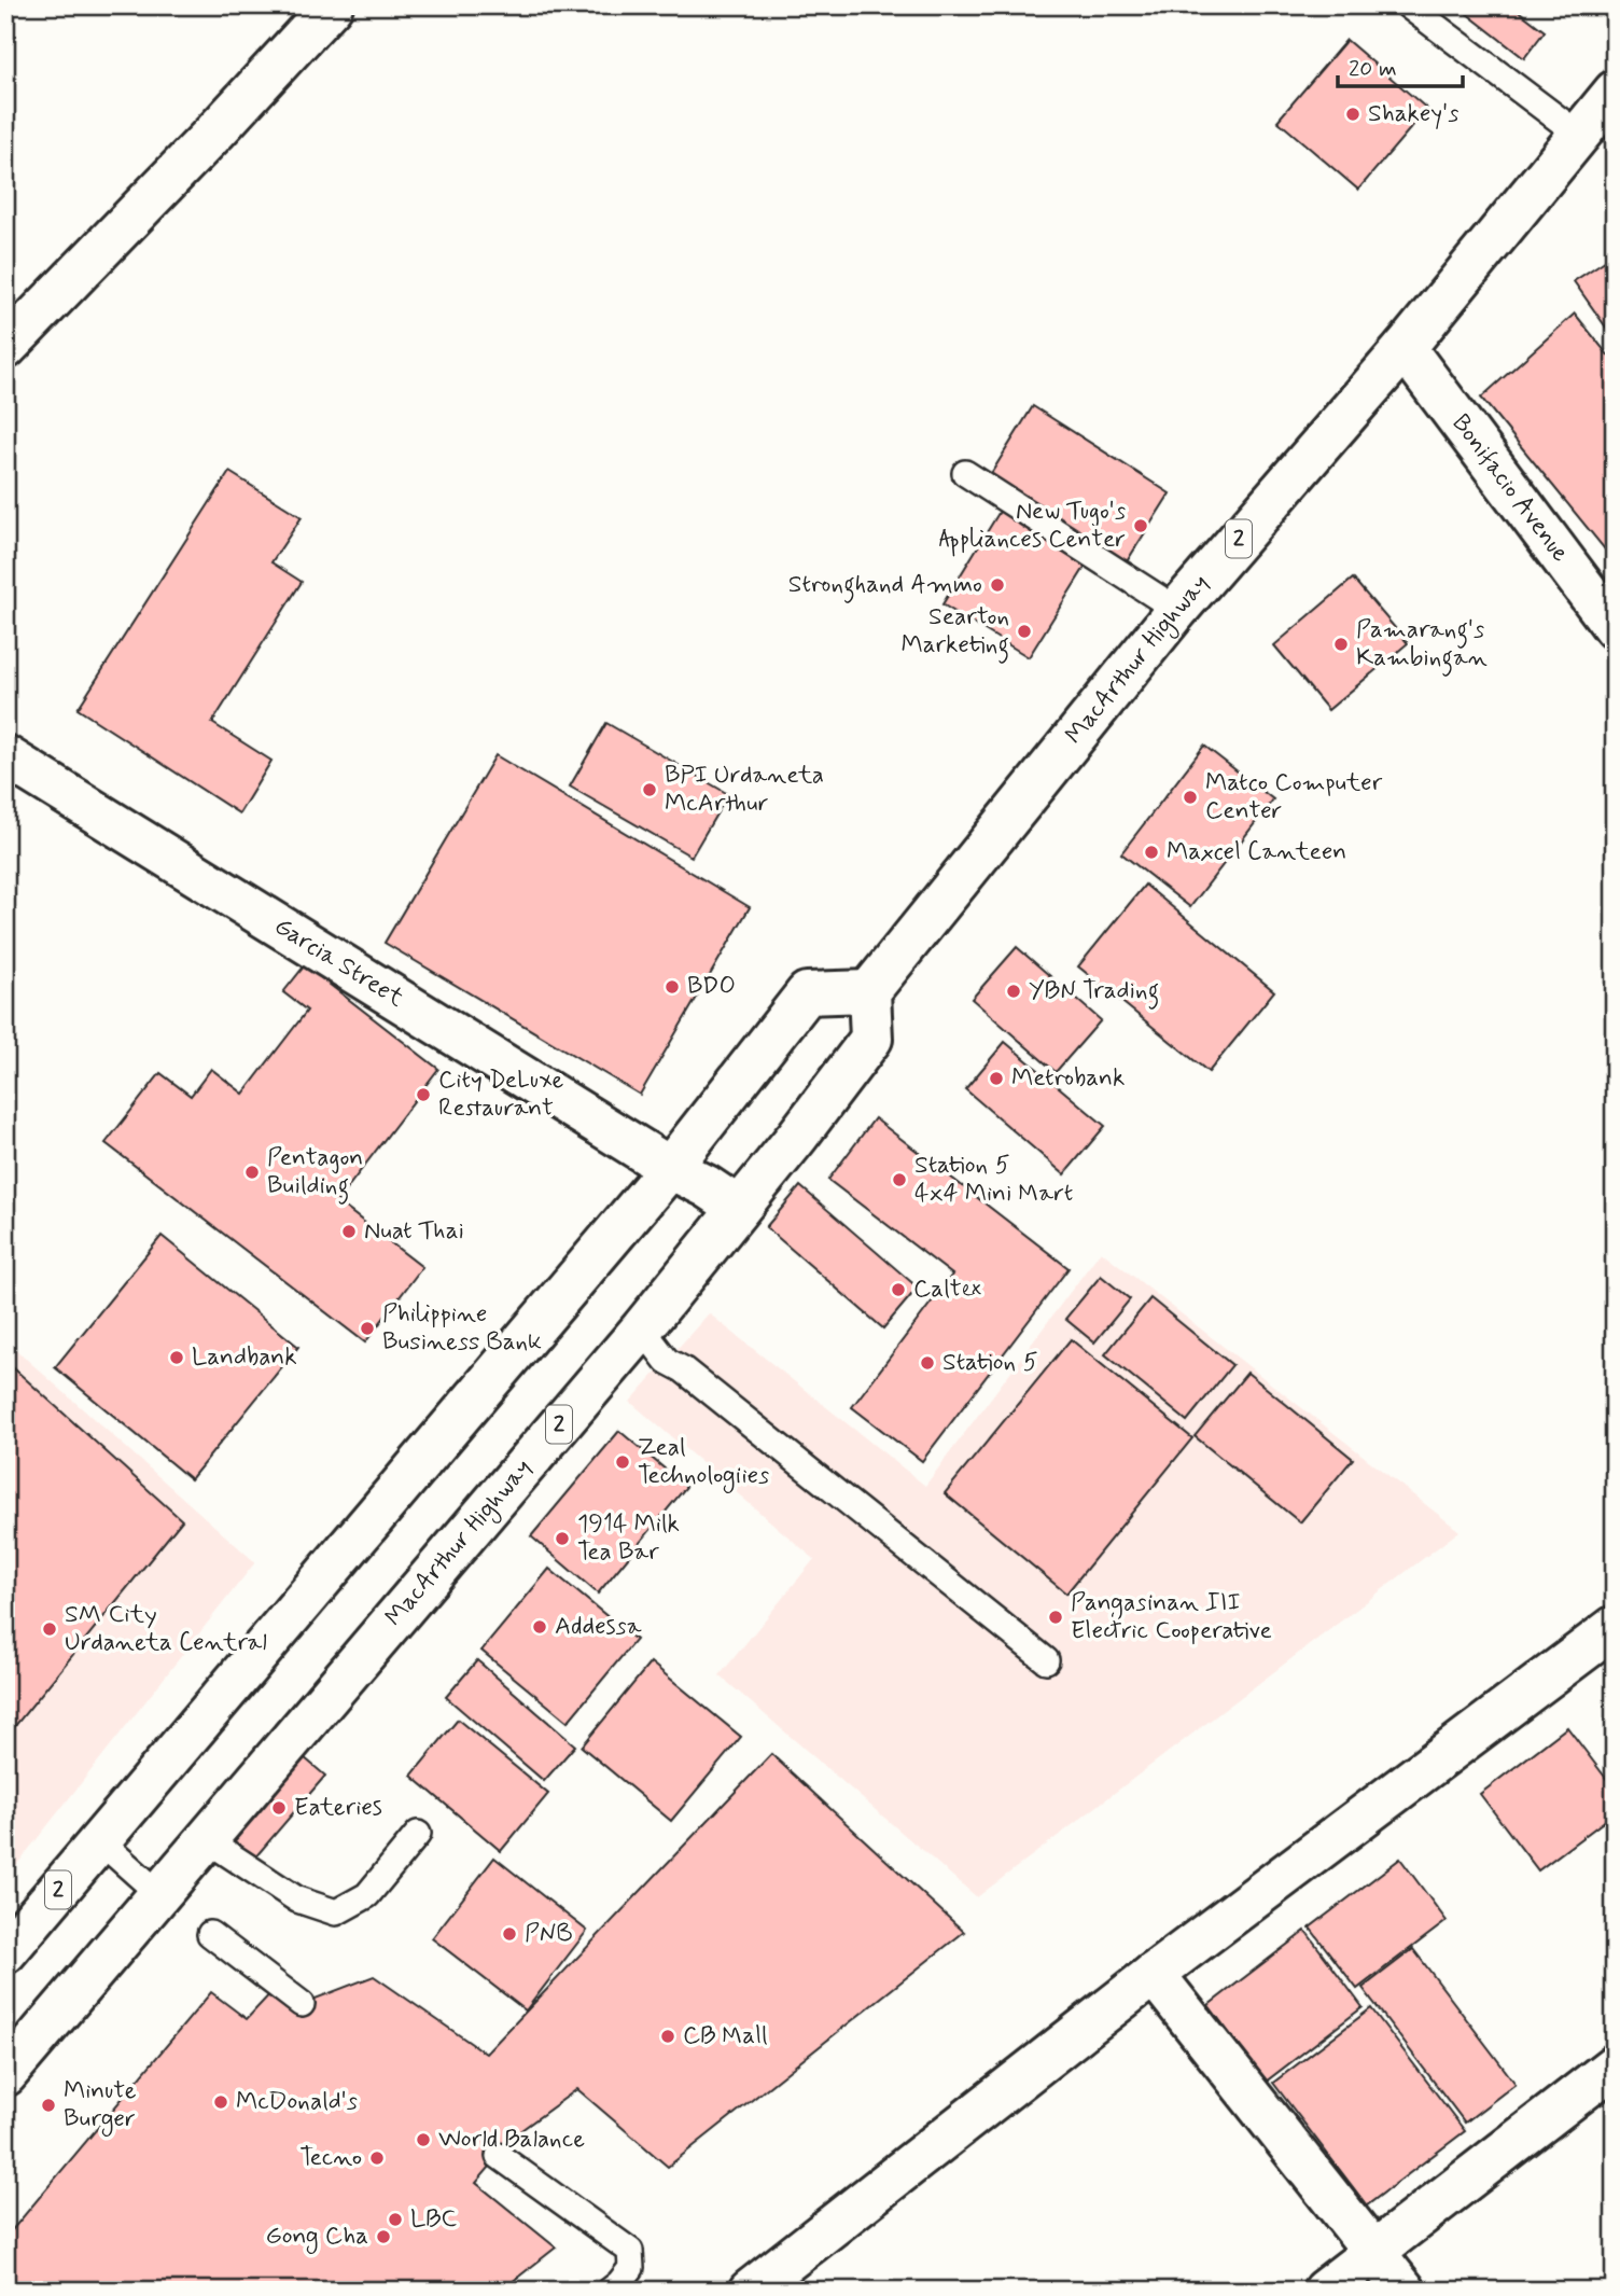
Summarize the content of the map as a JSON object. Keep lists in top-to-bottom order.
{
  "streets": {
    "main road": [
      "Bonifacio Avenue",
      "2",
      "MacArthur Highway",
      "Garcia Street"
    ]
  },
  "crossings": [
    ["Bonifacio Avenue", "MacArthur Highway"],
    ["2", "MacArthur Highway"],
    ["2", "Garcia Street"],
    ["MacArthur Highway", "Garcia Street"]
  ],
  "places": [
    "Shakey's",
    "New Tugo's Appliances Center",
    "Stronghand Ammo",
    "Searton Marketing",
    "Pamarang's Kambingan",
    "BPI Urdaneta McArthur",
    "Matco Computer Center",
    "Maxcel Canteen",
    "BDO",
    "YBN Trading",
    "Metrobank",
    "City DeLuxe Restaurant",
    "Pentagon Building",
    "Station 5 4x4 Mini Mart",
    "Nuat Thai",
    "Caltex",
    "Philippine Business Bank",
    "Landbank",
    "Station 5",
    "Zeal Technologiies",
    "1914 Milk Tea Bar",
    "Pangasinan III Electric Cooperative",
    "Addessa",
    "SM City Urdaneta Central",
    "Eateries",
    "PNB",
    "CB Mall",
    "McDonald's",
    "Minute Burger",
    "World Balance",
    "Tecno",
    "LBC",
    "Gong Cha"
  ],
  "scale_bar": "20 m"
}
